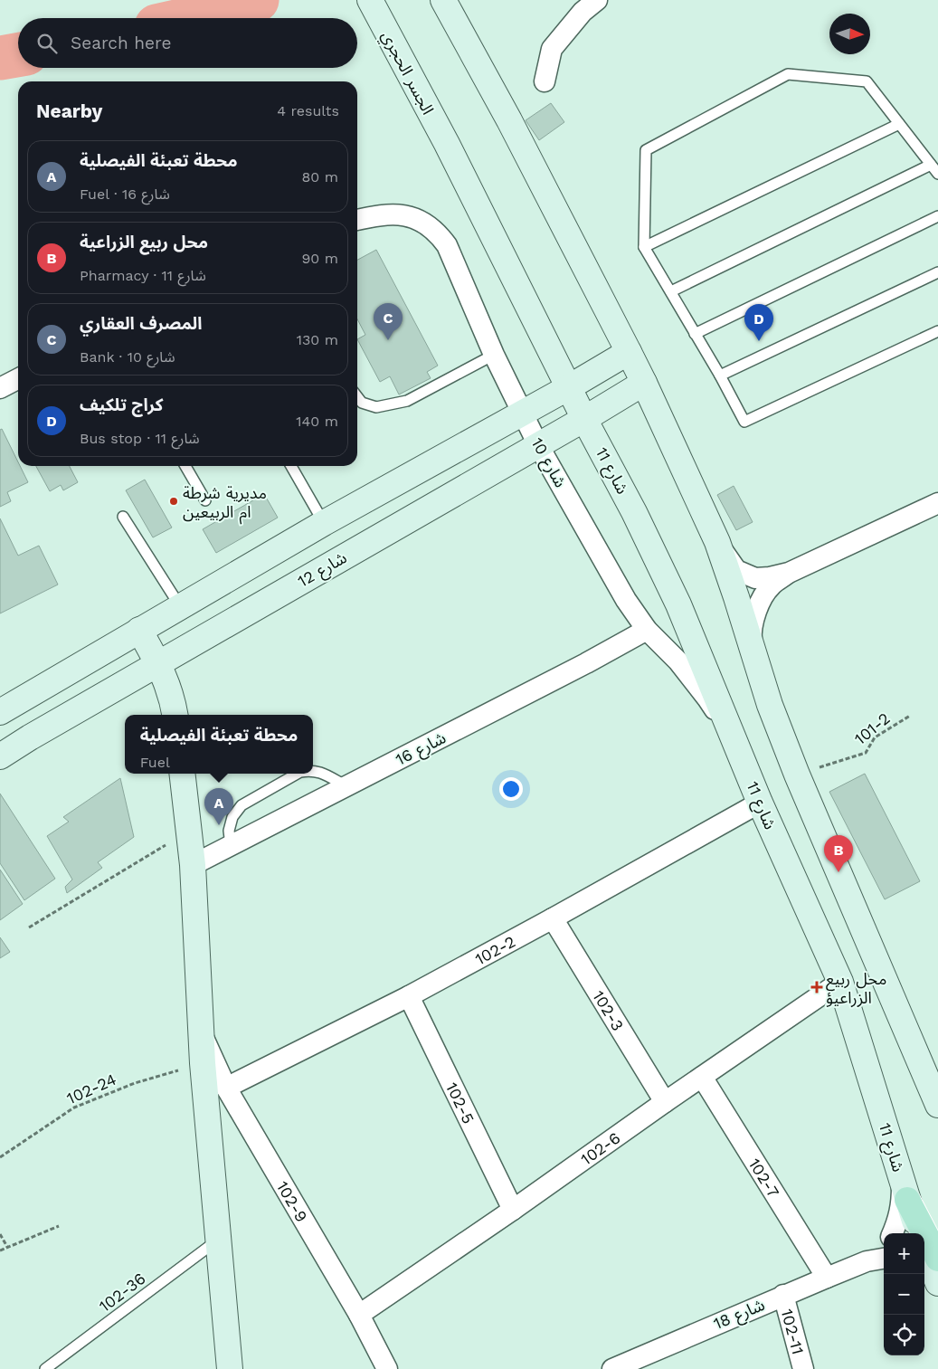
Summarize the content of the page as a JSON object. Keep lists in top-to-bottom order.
{
  "streets": {
    "main road": ["الجسر الحجري", "شارع 11", "شارع 12"],
    "street": [
      "شارع 10",
      "شارع 16",
      "102-2",
      "102-3",
      "102-5",
      "102-6",
      "102-7",
      "102-9",
      "شارع 18",
      "102-11"
    ],
    "lane": ["102-36"],
    "path": ["101-2", "102-24"]
  },
  "crossings": [
    ["الجسر الحجري", "شارع 11"],
    ["شارع 10", "شارع 11"],
    ["شارع 10", "شارع 12"],
    ["شارع 10", "شارع 16"],
    ["شارع 11", "شارع 12"],
    ["شارع 11", "102-2"],
    ["شارع 11", "102-6"],
    ["102-2", "102-3"],
    ["102-2", "102-5"],
    ["102-2", "102-9"],
    ["102-3", "102-6"],
    ["102-5", "102-6"],
    ["102-6", "102-7"],
    ["102-6", "102-9"],
    ["102-7", "شارع 18"],
    ["شارع 18", "102-11"]
  ],
  "places": {
    "other": ["مديرية شرطة ام الربيعين"],
    "health": ["محل ربيع الزراعيؤ"]
  },
  "north": "right",
  "page": {
    "search": "Search here",
    "heading": ["Nearby", "4 results"],
    "list": [
      {
        "mark": "A",
        "name": "محطة تعبئة الفيصلية",
        "note": "Fuel · شارع 16",
        "value": "80 m"
      },
      {
        "mark": "B",
        "name": "محل ربيع الزراعية",
        "note": "Pharmacy · شارع 11",
        "value": "90 m"
      },
      {
        "mark": "C",
        "name": "المصرف العقاري",
        "note": "Bank · شارع 10",
        "value": "130 m"
      },
      {
        "mark": "D",
        "name": "كراج تلكيف",
        "note": "Bus stop · شارع 11",
        "value": "140 m"
      }
    ],
    "pins": [
      "C",
      "D",
      "A",
      "B"
    ],
    "popup": ["محطة تعبئة الفيصلية", "Fuel"],
    "map_buttons": ["+", "−"]
  }
}
